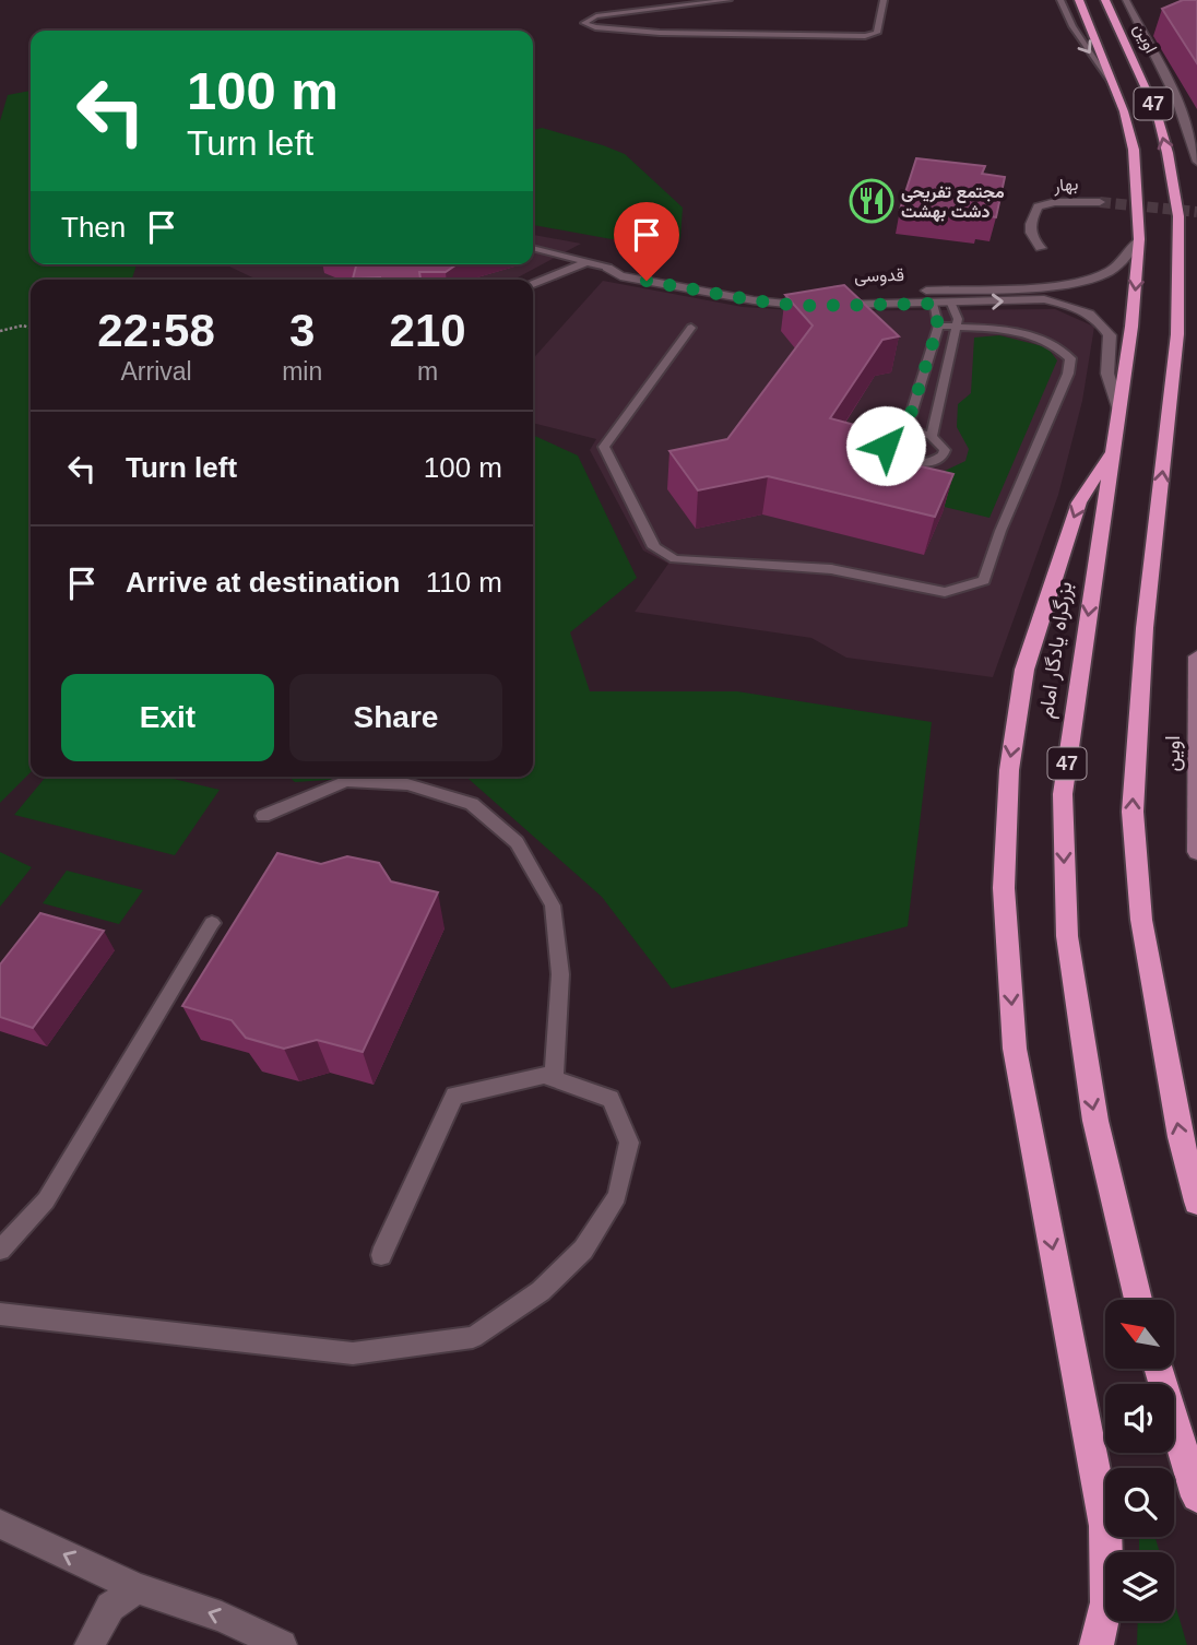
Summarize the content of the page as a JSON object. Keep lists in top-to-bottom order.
{
  "streets": {
    "highway": ["47", "بزرگراه یادگار امام"],
    "main road": ["اوین"],
    "street": ["بهار", "قدوسی"]
  },
  "crossings": [
    ["قدوسی", "بزرگراه یادگار امام"]
  ],
  "places": {
    "restaurant": ["مجتمع تفریحی دشت بهشت"]
  },
  "north": "top left",
  "page": {
    "turn": ["100 m", "Turn left"],
    "then": "Then",
    "eta": [
      "22:58",
      "Arrival",
      "3",
      "min",
      "210",
      "m"
    ],
    "list": [
      {
        "name": "Turn left",
        "value": "100 m"
      },
      {
        "name": "Arrive at destination",
        "value": "110 m"
      }
    ],
    "buttons": ["Exit", "Share"]
  }
}
